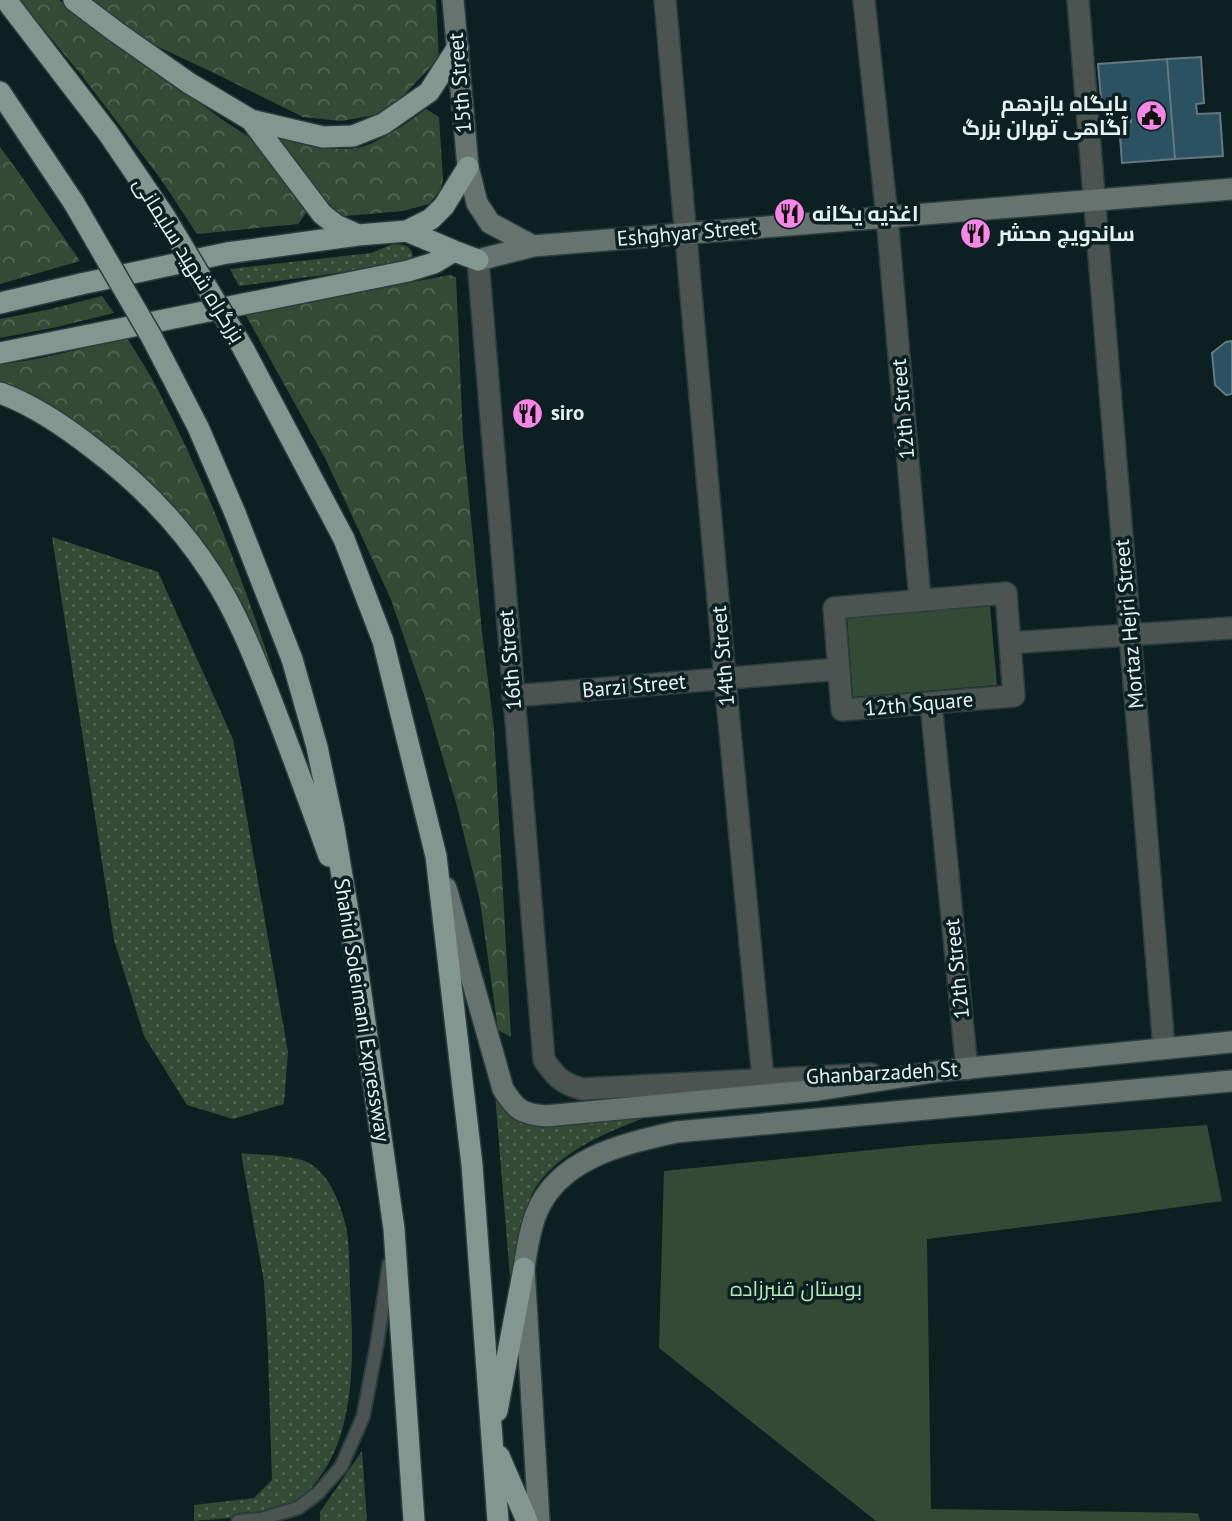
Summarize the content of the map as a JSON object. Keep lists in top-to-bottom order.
{
  "streets": {
    "highway": ["بزرگراه شهید سلیمانی", "Shahid Soleimani Expressway"],
    "main road": ["15th Street", "Eshghyar Street", "Ghanbarzadeh St"],
    "street": [
      "12th Street",
      "Mortaz Hejri Street",
      "14th Street",
      "16th Street",
      "Barzi Street",
      "12th Square"
    ]
  },
  "crossings": [
    ["15th Street", "Eshghyar Street"],
    ["Eshghyar Street", "12th Street"],
    ["Eshghyar Street", "Mortaz Hejri Street"],
    ["Eshghyar Street", "14th Street"],
    ["Eshghyar Street", "16th Street"],
    ["12th Street", "12th Square"],
    ["12th Street", "Ghanbarzadeh St"],
    ["Mortaz Hejri Street", "Ghanbarzadeh St"],
    ["14th Street", "Barzi Street"],
    ["14th Street", "Ghanbarzadeh St"],
    ["16th Street", "Barzi Street"],
    ["16th Street", "Ghanbarzadeh St"],
    ["Barzi Street", "12th Square"]
  ],
  "parks": ["بوستان قنبرزاده"],
  "places": {
    "public building": ["پایگاه یازدهم آگاهی تهران بزرگ"],
    "restaurant": ["اغذیه یگانه", "ساندویچ محشر", "siro"]
  }
}
